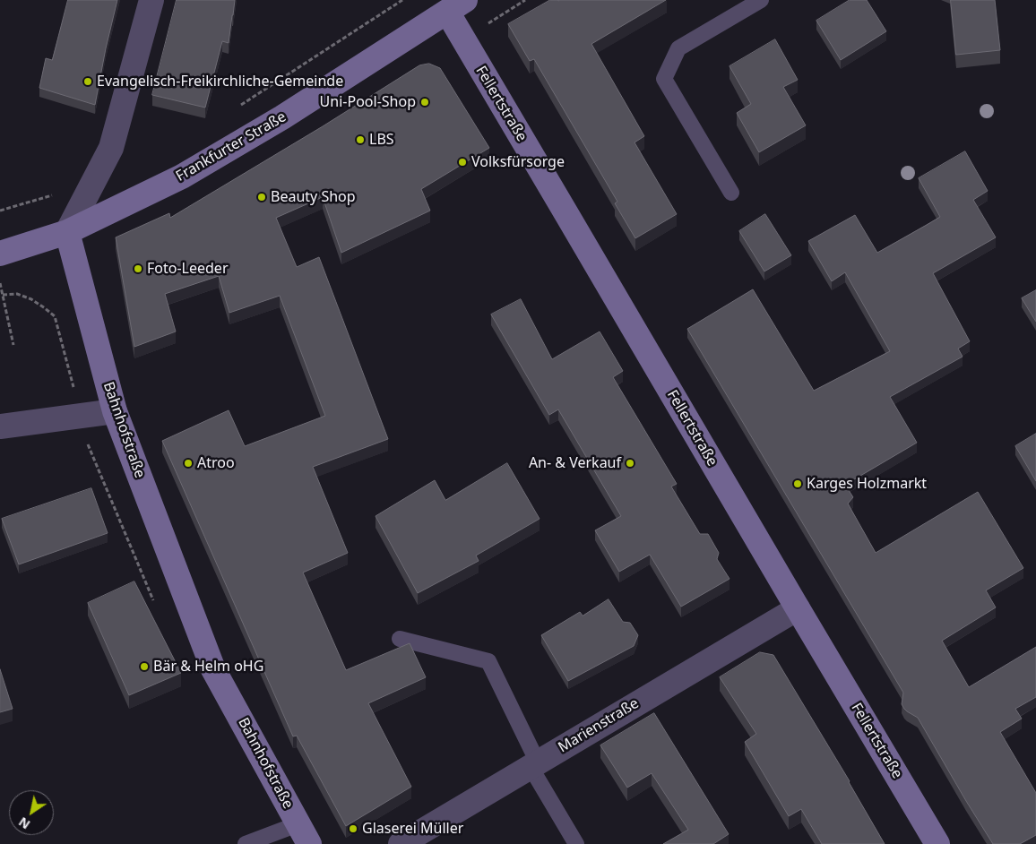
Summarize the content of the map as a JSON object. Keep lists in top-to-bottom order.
{
  "streets": {
    "street": [
      "Fellertstraße",
      "Frankfurter Straße",
      "Bahnhofstraße",
      "Marienstraße"
    ]
  },
  "crossings": [
    ["Fellertstraße", "Frankfurter Straße"],
    ["Fellertstraße", "Marienstraße"],
    ["Frankfurter Straße", "Bahnhofstraße"]
  ],
  "places": [
    "Evangelisch-Freikirchliche-Gemeinde",
    "Uni-Pool-Shop",
    "LBS",
    "Volksfürsorge",
    "Beauty Shop",
    "Foto-Leeder",
    "Atroo",
    "An- & Verkauf",
    "Karges Holzmarkt",
    "Bär & Helm oHG",
    "Glaserei Müller"
  ],
  "north": "bottom left"
}
